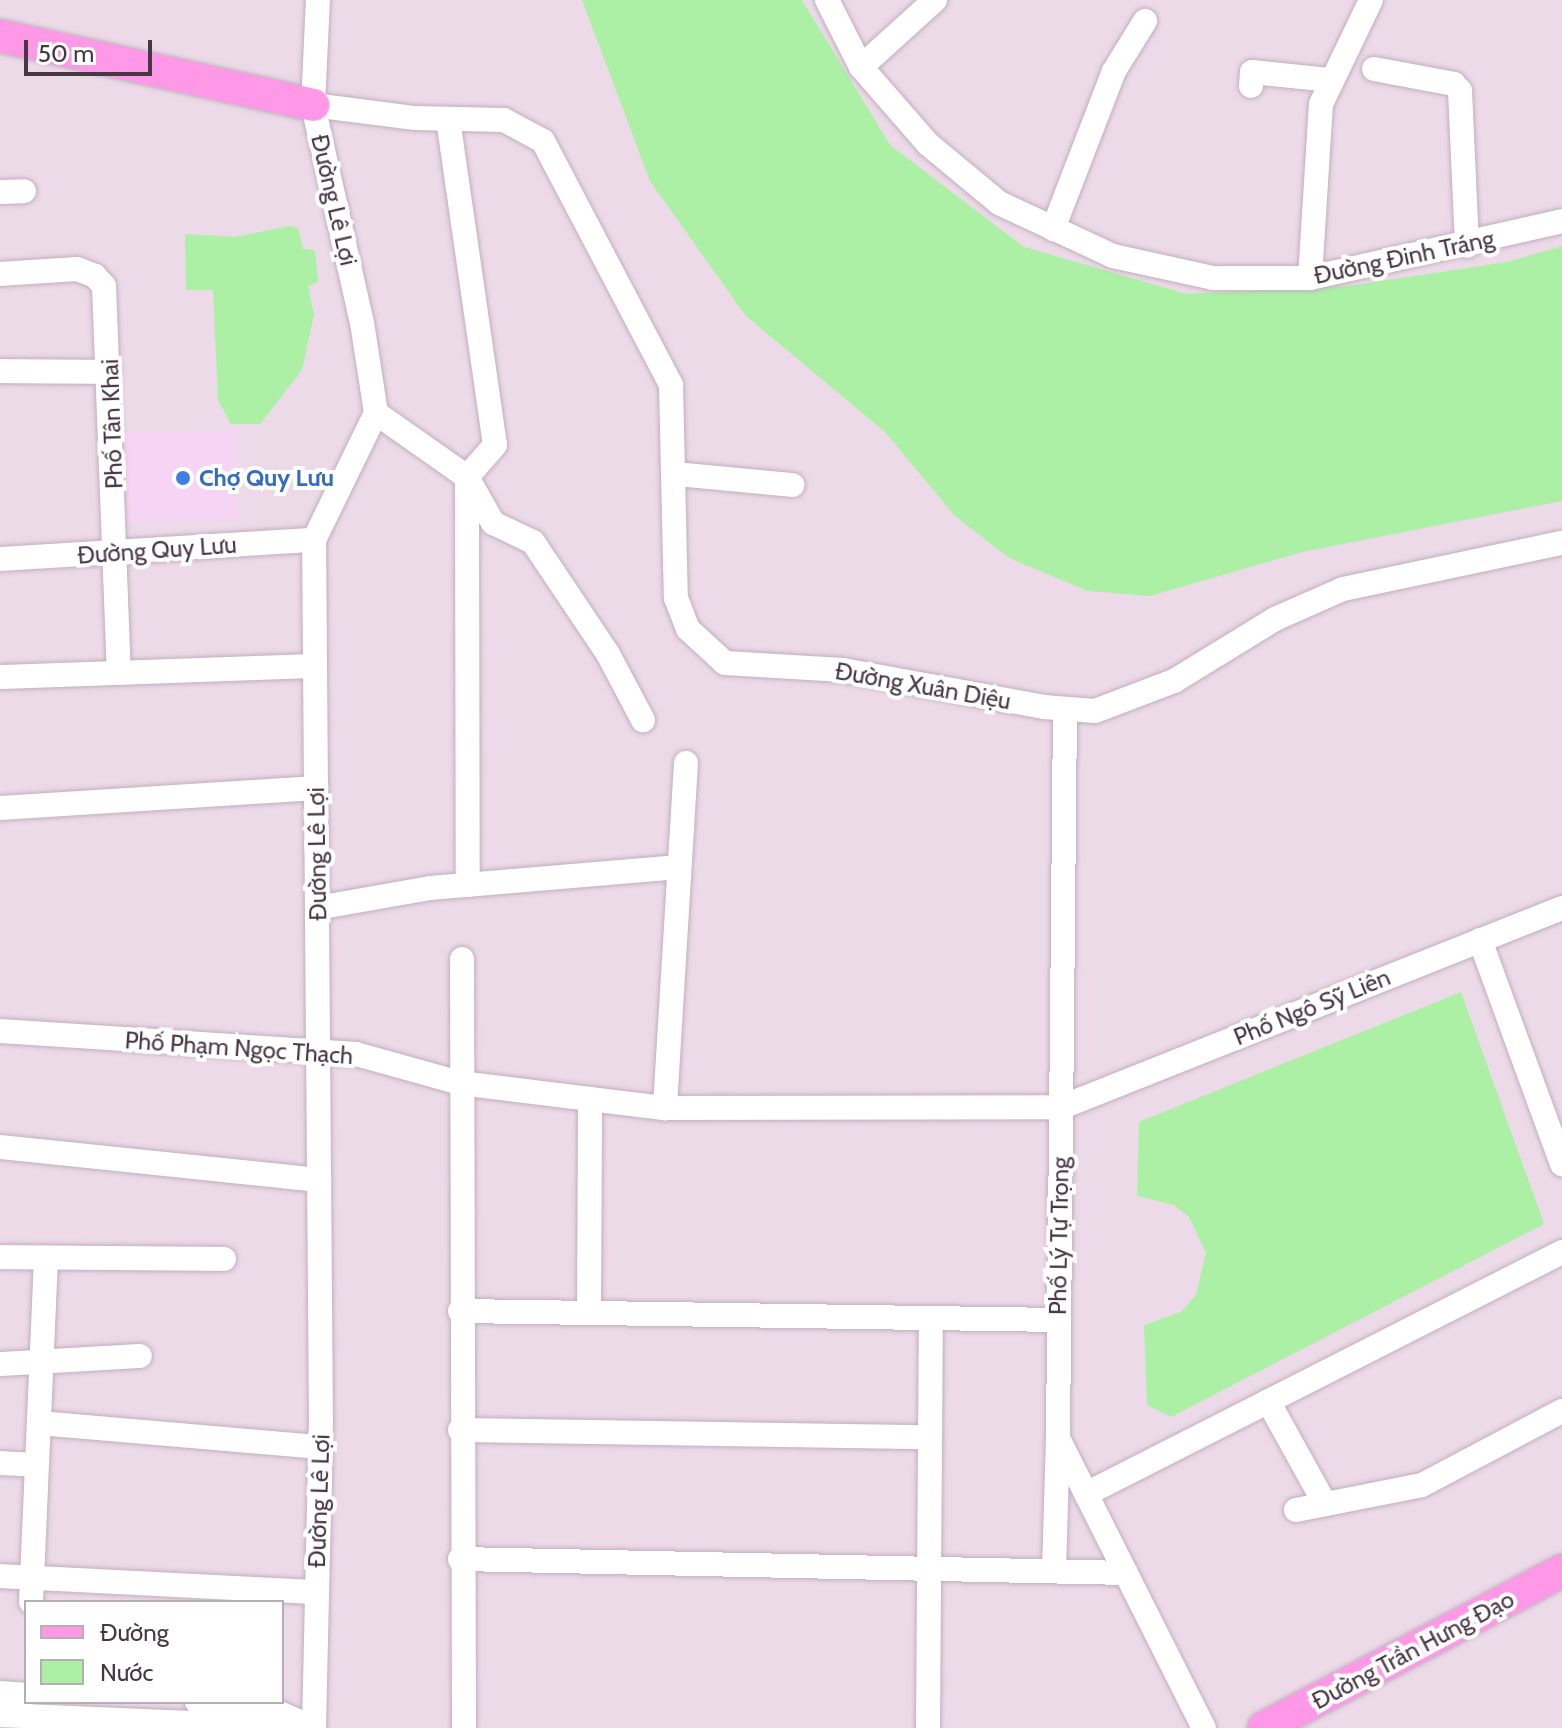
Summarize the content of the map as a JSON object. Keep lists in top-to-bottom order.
{
  "streets": {
    "main road": ["Đường Trần Hưng Đạo"],
    "street": [
      "Đường Lê Lợi",
      "Đường Đinh Tráng",
      "Phố Tân Khai",
      "Đường Quy Lưu",
      "Đường Xuân Diệu",
      "Phố Ngô Sỹ Liên",
      "Phố Phạm Ngọc Thạch",
      "Phố Lý Tự Trọng"
    ]
  },
  "crossings": [
    ["Đường Lê Lợi", "Đường Quy Lưu"],
    ["Đường Lê Lợi", "Đường Xuân Diệu"],
    ["Đường Lê Lợi", "Phố Phạm Ngọc Thạch"],
    ["Phố Tân Khai", "Đường Quy Lưu"],
    ["Đường Xuân Diệu", "Phố Lý Tự Trọng"],
    ["Phố Ngô Sỹ Liên", "Phố Phạm Ngọc Thạch"],
    ["Phố Ngô Sỹ Liên", "Phố Lý Tự Trọng"],
    ["Phố Phạm Ngọc Thạch", "Phố Lý Tự Trọng"]
  ],
  "places": ["Chợ Quy Lưu"],
  "legend": ["Đường", "Nước"],
  "scale_bar": "50 m"
}
